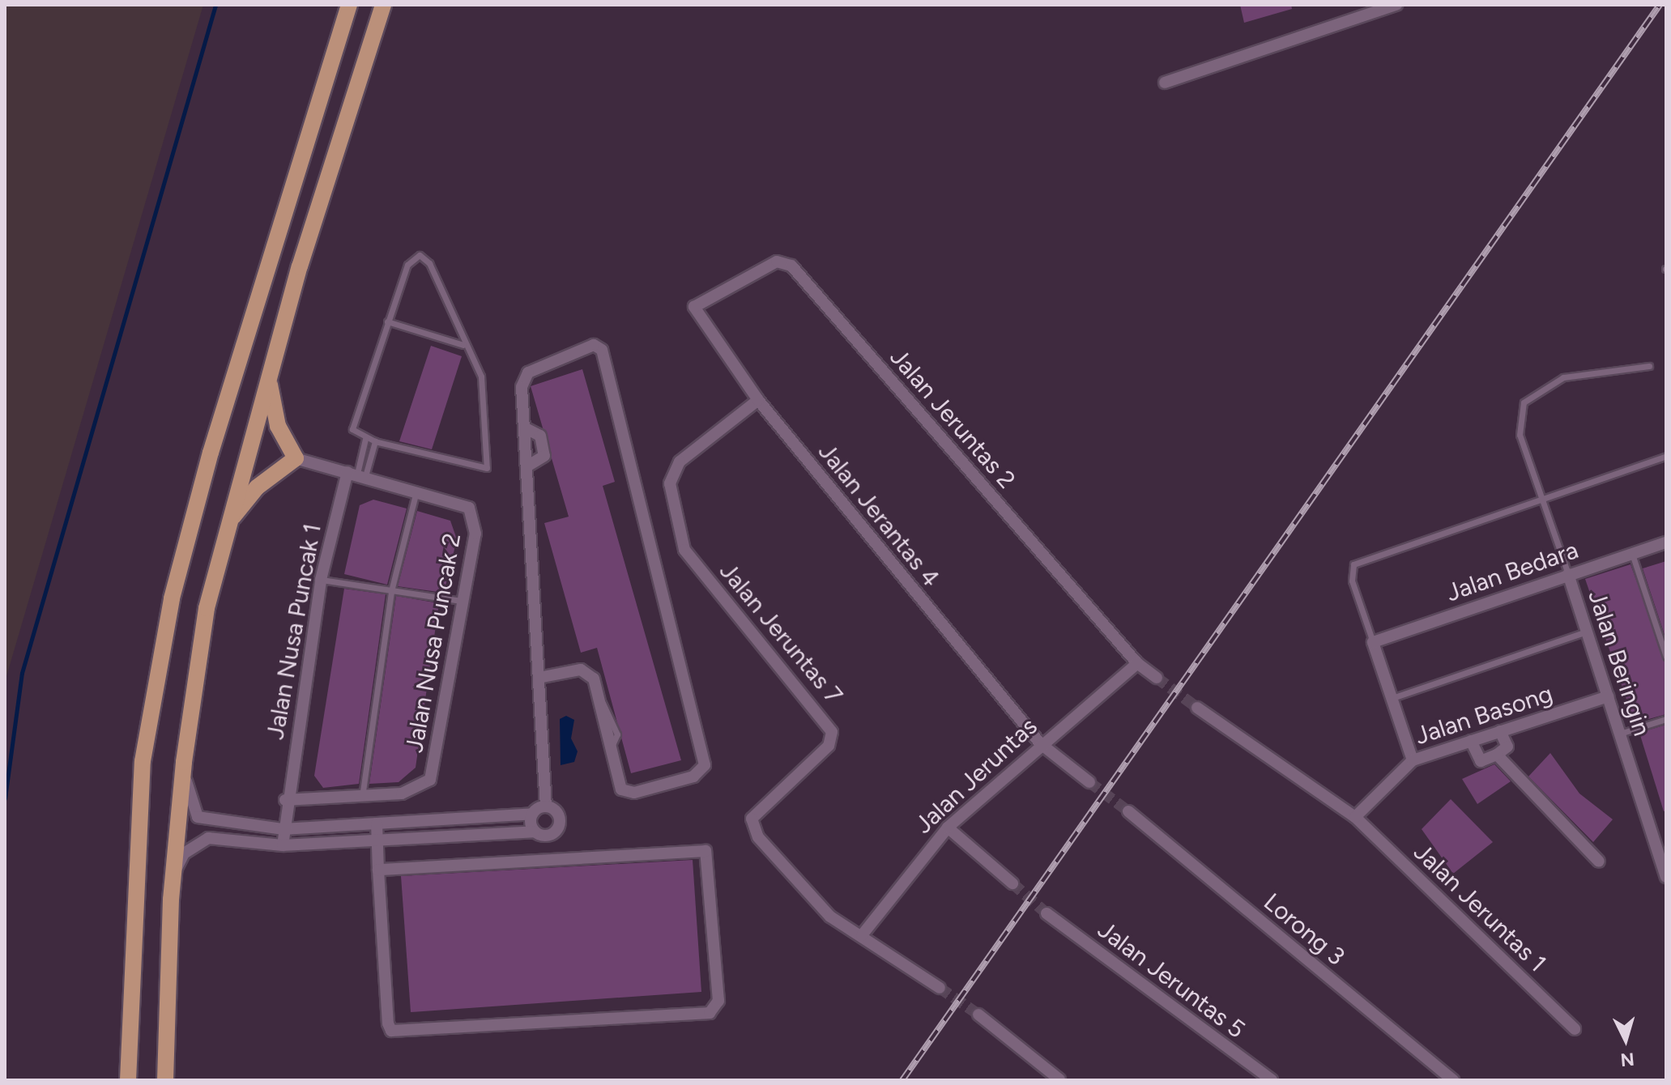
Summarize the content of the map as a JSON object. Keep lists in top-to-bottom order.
{
  "streets": {
    "street": [
      "Jalan Jeruntas 2",
      "Jalan Jerantas 4",
      "Jalan Bedara",
      "Jalan Nusa Puncak 1",
      "Jalan Jeruntas 7",
      "Jalan Nusa Puncak 2",
      "Jalan Beringin",
      "Jalan Basong",
      "Jalan Jeruntas",
      "Jalan Jeruntas 1",
      "Lorong 3",
      "Jalan Jeruntas 5"
    ]
  },
  "crossings": [
    ["Jalan Jeruntas 2", "Jalan Jerantas 4"],
    ["Jalan Jeruntas 2", "Jalan Jeruntas"],
    ["Jalan Jerantas 4", "Jalan Jeruntas 7"],
    ["Jalan Jerantas 4", "Jalan Jeruntas"],
    ["Jalan Bedara", "Jalan Beringin"],
    ["Jalan Nusa Puncak 1", "Jalan Nusa Puncak 2"],
    ["Jalan Jeruntas 7", "Jalan Jeruntas"],
    ["Jalan Beringin", "Jalan Basong"],
    ["Jalan Basong", "Jalan Jeruntas 1"]
  ],
  "north": "bottom"
}
